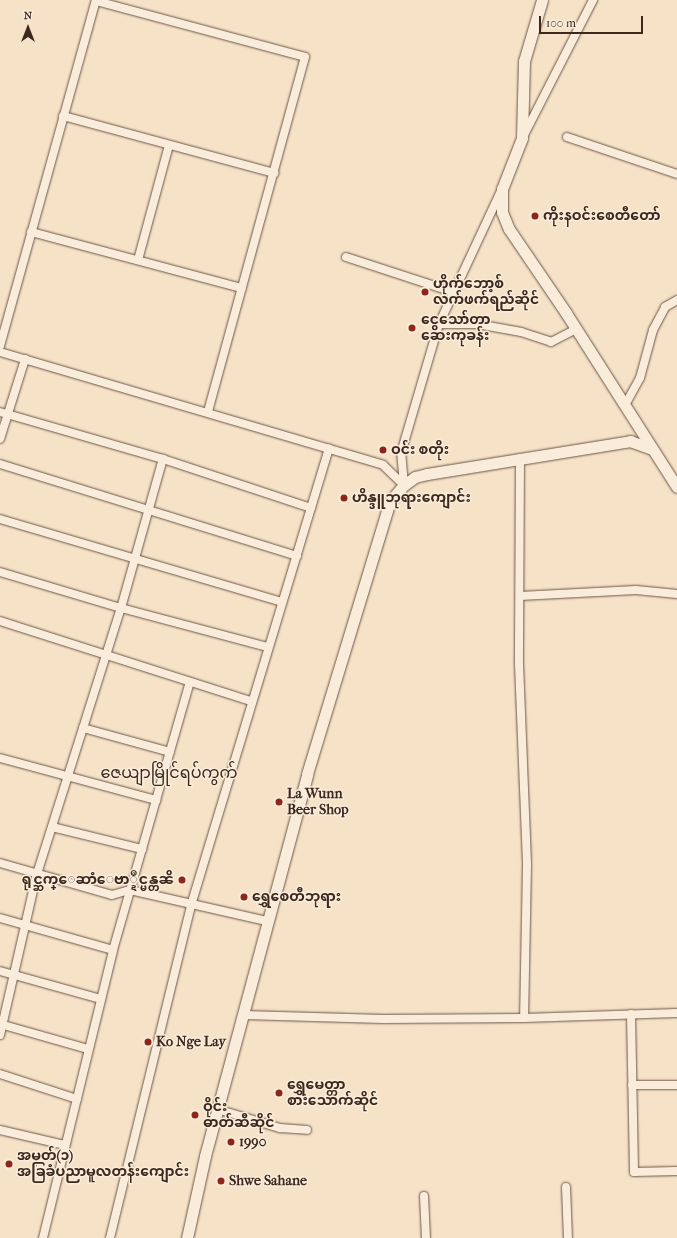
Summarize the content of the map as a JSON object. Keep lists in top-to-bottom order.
{
  "districts": ["ဇေယျာမြိုင်ရပ်ကွက်"],
  "places": [
    "ကိုးနဝင်းစေတီတော်",
    "ဟိုက်ဘော့စ် လက်ဖက်ရည်ဆိုင်",
    "ငွေသော်တာ ဆေးကုခန်း",
    "ဝင်း စတိုး",
    "ဟိန္ဒူဘုရားကျောင်း",
    "La Wunn Beer Shop",
    "ရုင္ဆက္ေဆာံေဗာ္ဍဳင္မန္တၼိ",
    "ရွှေစေတီဘုရား",
    "Ko Nge Lay",
    "ရွှေမေတ္တာ စားသောက်ဆိုင်",
    "ဝိုင်း ဓာတ်ဆီဆိုင်",
    "1990",
    "အမှတ်(၁) အခြခံပညာမူလတန်းကျောင်း",
    "Shwe Sahane"
  ],
  "scale_bar": "100 m",
  "north": "top"
}
